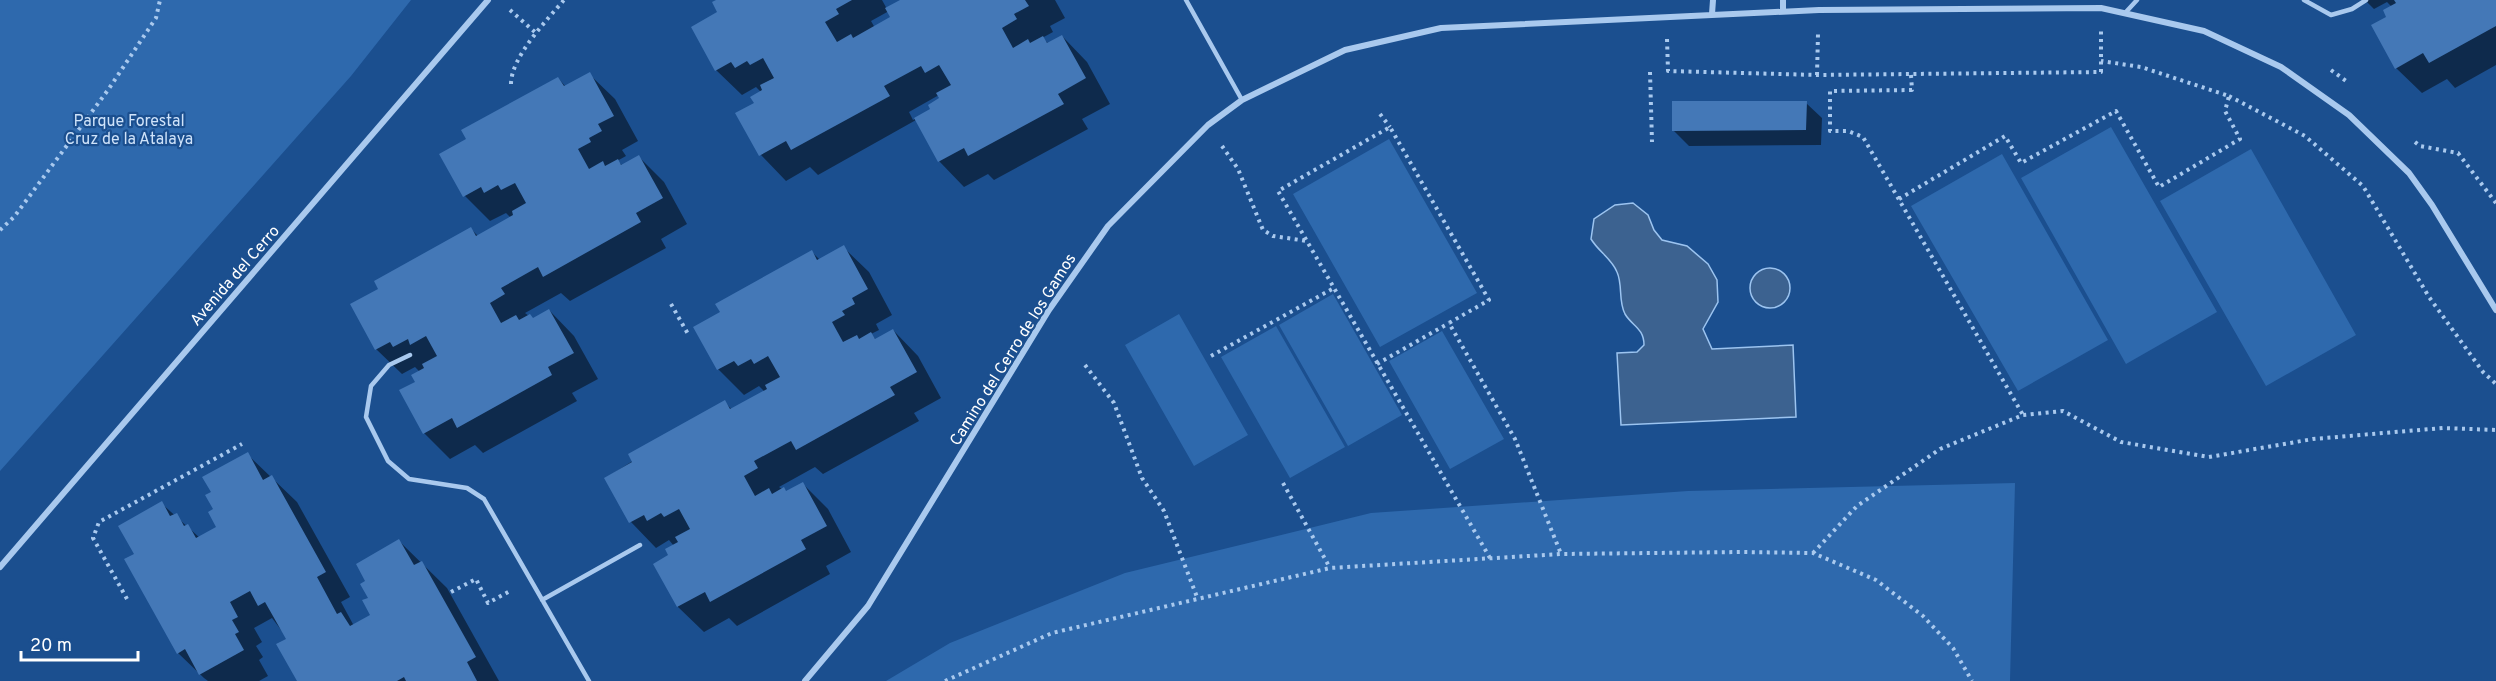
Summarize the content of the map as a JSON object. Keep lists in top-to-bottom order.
{
  "streets": {
    "street": ["Avenida del Cerro", "Camino del Cerro de los Gamos"]
  },
  "parks": ["Parque Forestal Cruz de la Atalaya"],
  "scale_bar": "20 m"
}
